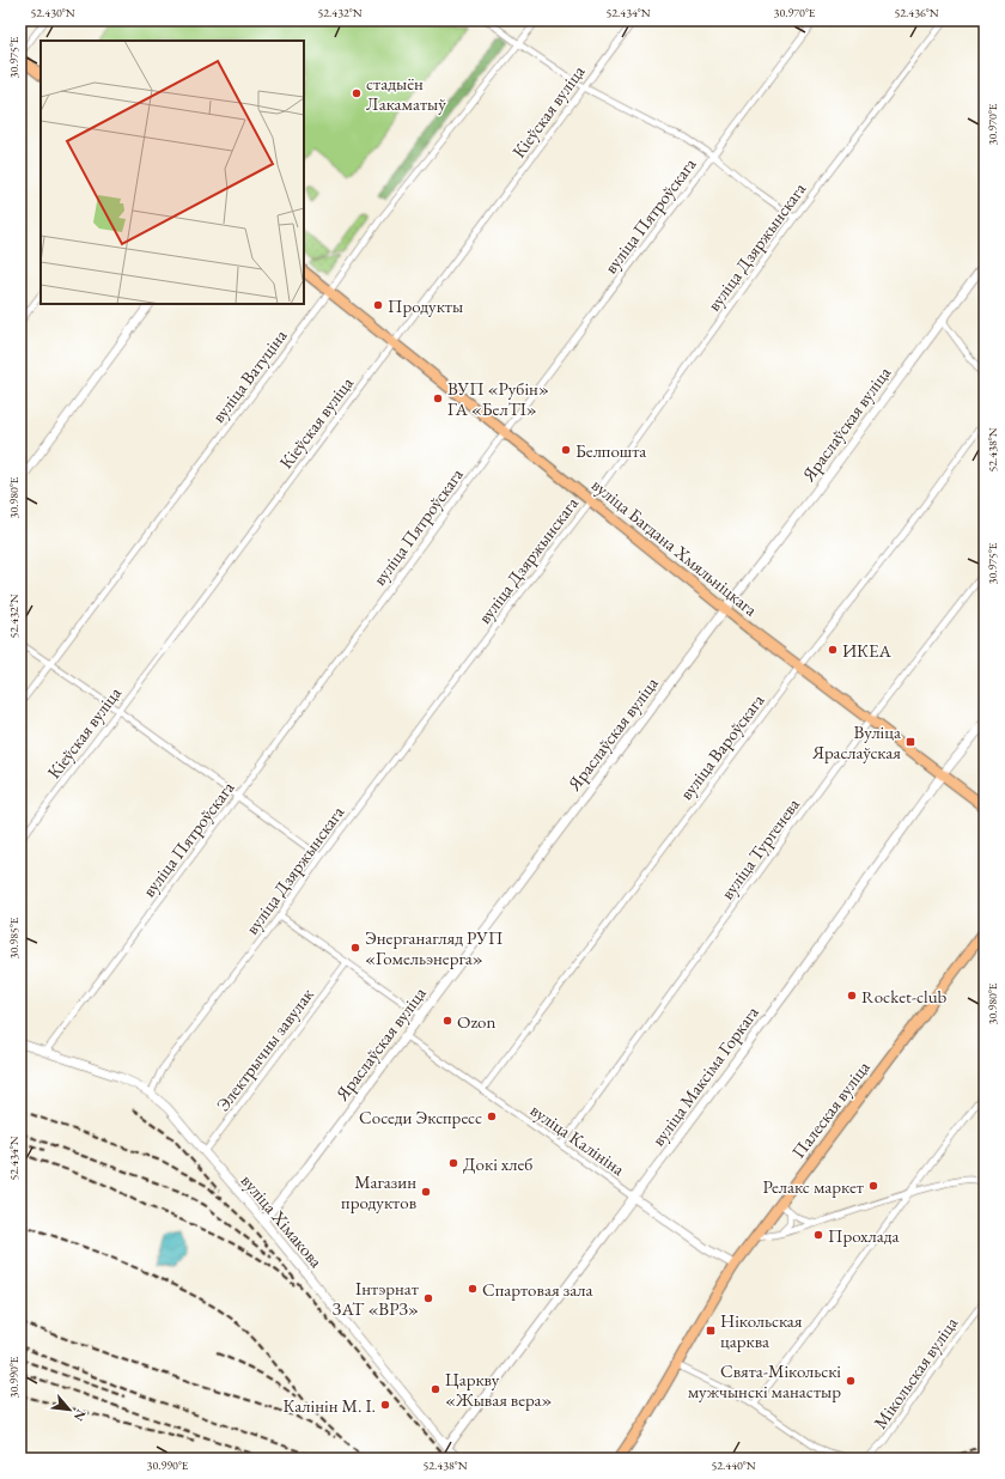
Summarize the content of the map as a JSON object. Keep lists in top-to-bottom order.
{
  "streets": {
    "main road": ["вуліца Багдана Хмяльніцкага", "Палеская вуліца"],
    "street": [
      "Кіеўская вуліца",
      "вуліца Пятроўскага",
      "вуліца Дзяржынскага",
      "вуліца Ватуціна",
      "Яраслаўская вуліца",
      "вуліца Вароўскага",
      "вуліца Тургенева",
      "Электрычны завулак",
      "вуліца Максіма Горкага",
      "вуліца Калініна",
      "вуліца Хімакова",
      "Мікольская вуліца"
    ]
  },
  "crossings": [
    ["Кіеўская вуліца", "вуліца Багдана Хмяльніцкага"],
    ["вуліца Пятроўскага", "вуліца Багдана Хмяльніцкага"],
    ["вуліца Пятроўскага", "вуліца Хімакова"],
    ["вуліца Дзяржынскага", "вуліца Багдана Хмяльніцкага"],
    ["вуліца Дзяржынскага", "вуліца Хімакова"],
    ["вуліца Ватуціна", "вуліца Багдана Хмяльніцкага"],
    ["Яраслаўская вуліца", "вуліца Багдана Хмяльніцкага"],
    ["Яраслаўская вуліца", "вуліца Калініна"],
    ["Яраслаўская вуліца", "вуліца Хімакова"],
    ["вуліца Багдана Хмяльніцкага", "вуліца Вароўскага"],
    ["вуліца Багдана Хмяльніцкага", "вуліца Тургенева"],
    ["вуліца Багдана Хмяльніцкага", "вуліца Максіма Горкага"],
    ["вуліца Вароўскага", "вуліца Калініна"],
    ["вуліца Тургенева", "вуліца Калініна"],
    ["Электрычны завулак", "вуліца Хімакова"],
    ["вуліца Максіма Горкага", "вуліца Калініна"],
    ["вуліца Максіма Горкага", "вуліца Хімакова"],
    ["Палеская вуліца", "вуліца Калініна"]
  ],
  "places": {
    "other": [
      "стадыён Лакаматыў",
      "Продукты",
      "ВУП «Рубін» ГА «БелТІ»",
      "Белпошта",
      "ИКЕА",
      "Энерганагляд РУП «Гомельэнерга»",
      "Rocket-club",
      "Ozon",
      "Соседи Экспресс",
      "Докі хлеб",
      "Релакс маркет",
      "Магазин продуктов",
      "Прохлада",
      "Спартовая зала",
      "Інтэрнат ЗАТ «ВРЗ»",
      "Свята-Мікольскі мужчынскі манастыр",
      "Царкву «Жывая вера»",
      "Калінін М. І."
    ],
    "transit": ["Вуліца Яраслаўская", "Нікольская царква"]
  },
  "north": "bottom right",
  "coordinates": [
    "52.430°N",
    "52.432°N",
    "52.434°N",
    "30.970°E",
    "52.436°N",
    "30.975°E",
    "52.438°N",
    "30.980°E",
    "30.985°E",
    "30.990°E",
    "52.440°N"
  ]
}
